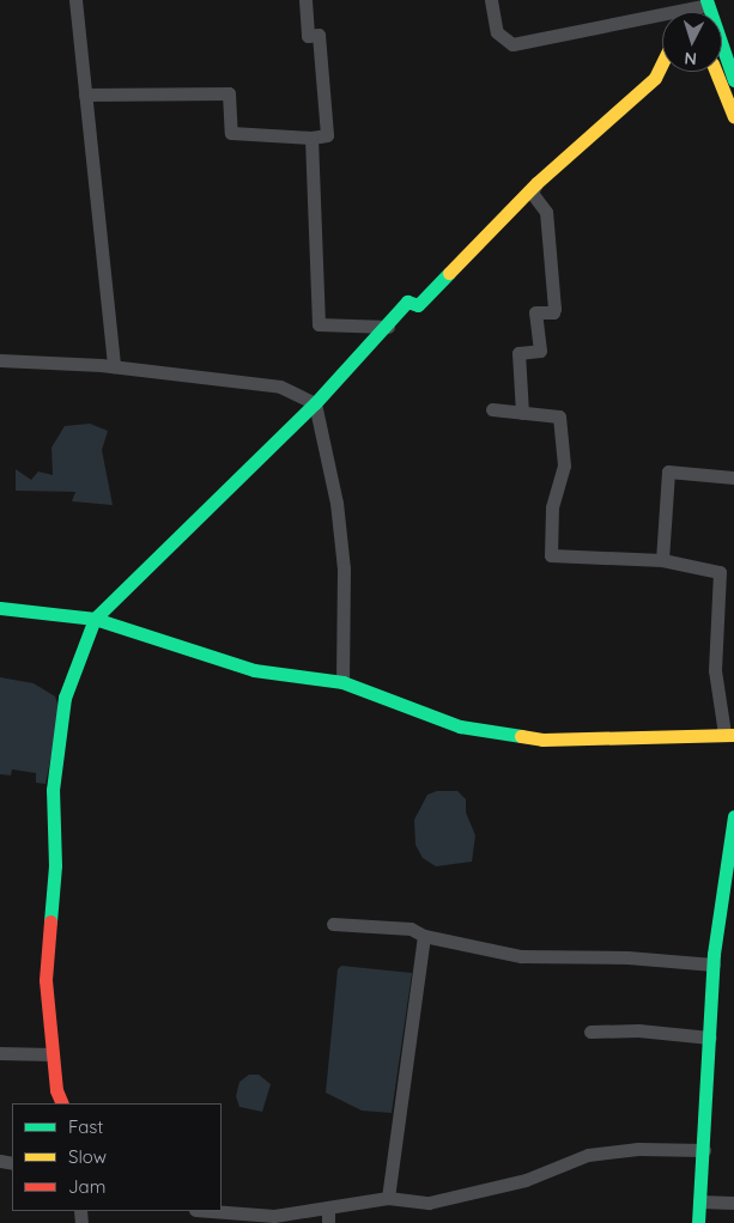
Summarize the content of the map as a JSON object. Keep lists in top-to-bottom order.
{
  "legend": ["Fast", "Slow", "Jam"],
  "north": "bottom"
}
